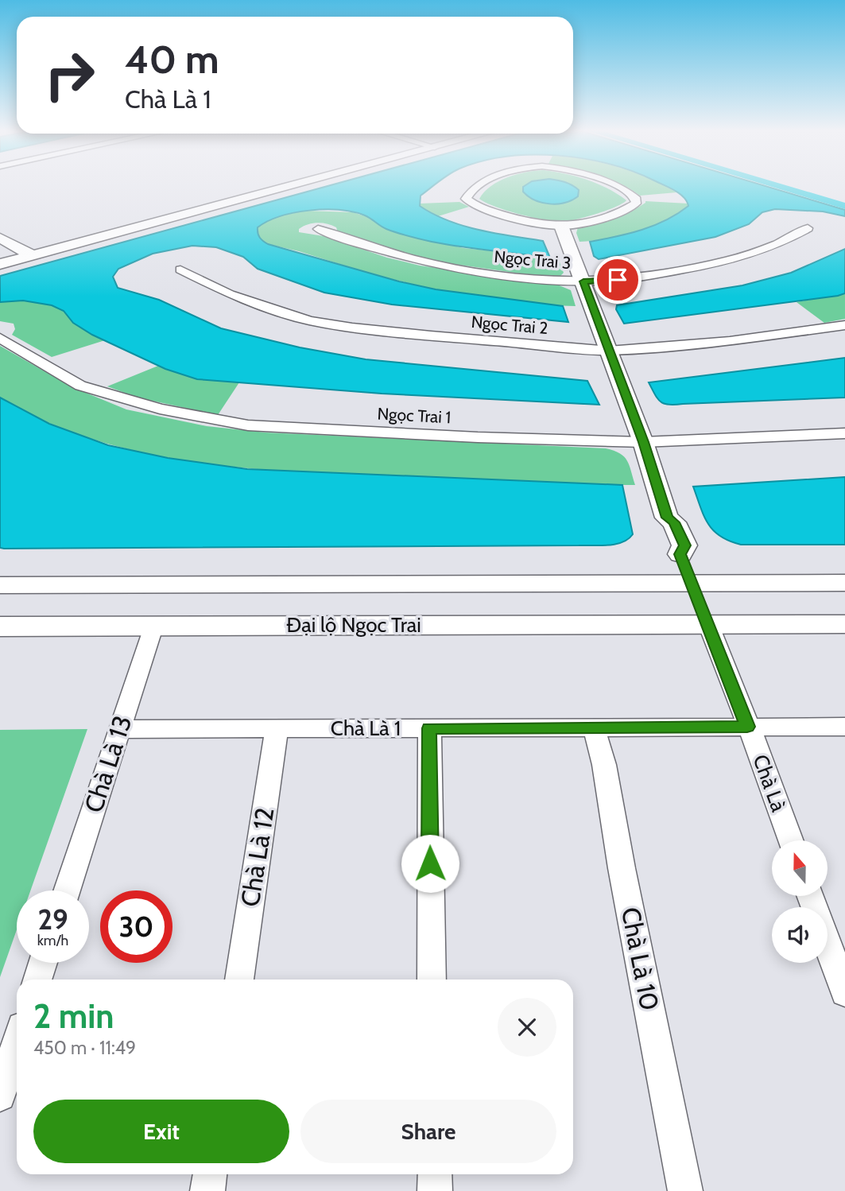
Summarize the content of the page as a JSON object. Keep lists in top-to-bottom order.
{
  "streets": {
    "street": [
      "Ngọc Trai 3",
      "Ngọc Trai 2",
      "Ngọc Trai 1",
      "Đại lộ Ngọc Trai",
      "Chà Là 1",
      "Chà Là 13",
      "Chà Là",
      "Chà Là 12",
      "Chà Là 10"
    ]
  },
  "crossings": [
    ["Đại lộ Ngọc Trai", "Chà Là 13"],
    ["Đại lộ Ngọc Trai", "Chà Là"],
    ["Chà Là 1", "Chà Là 13"],
    ["Chà Là 1", "Chà Là"],
    ["Chà Là 1", "Chà Là 12"],
    ["Chà Là 1", "Chà Là 10"]
  ],
  "north": "top",
  "page": {
    "turn": ["40 m", "Chà Là 1"],
    "speed": "29 km/h",
    "limit": "30",
    "heading": ["2 min", "450 m · 11:49"],
    "buttons": ["Exit", "Share"]
  }
}
